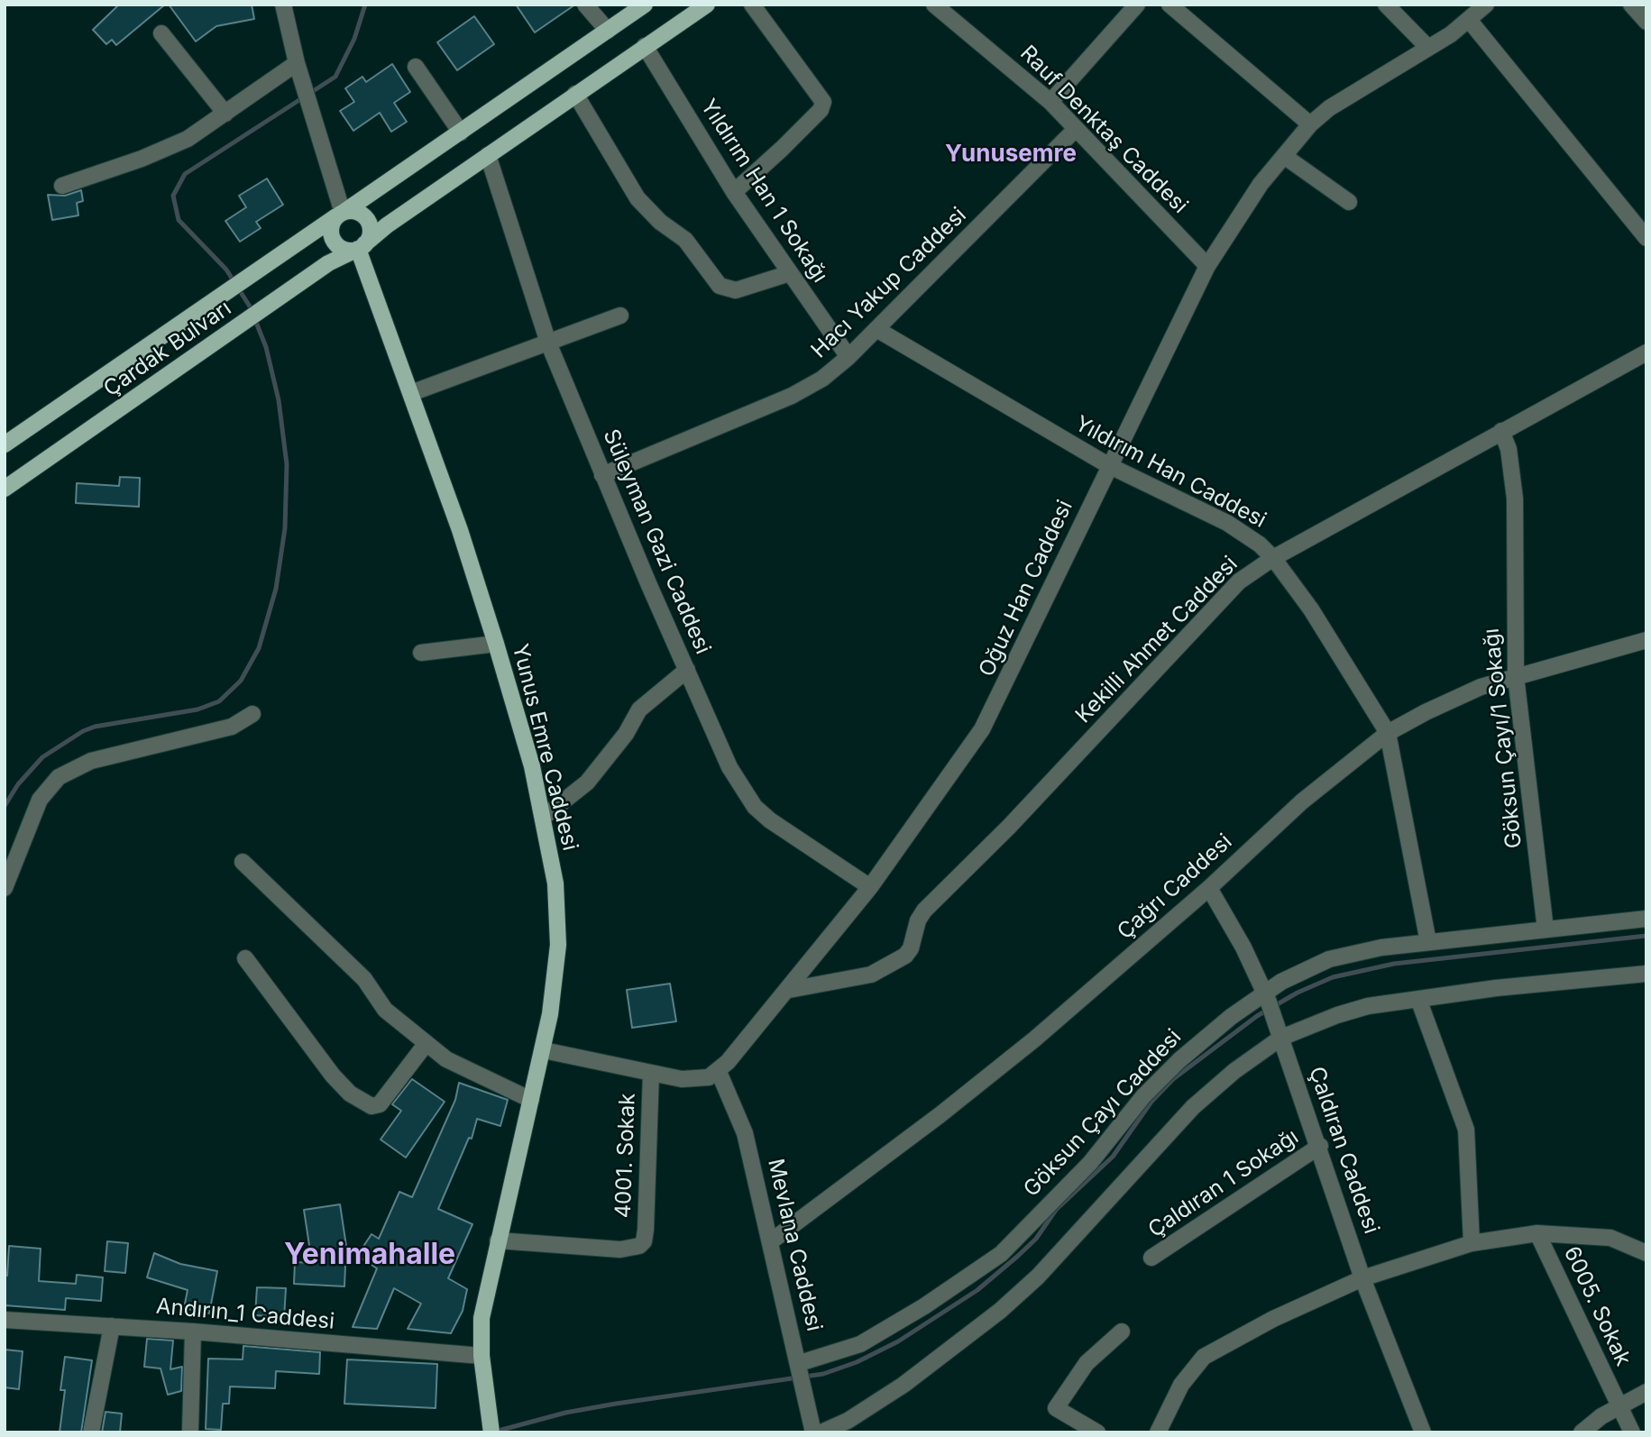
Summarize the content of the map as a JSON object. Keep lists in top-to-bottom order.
{
  "streets": {
    "main road": ["Çardak Bulvarı", "Yunus Emre Caddesi"],
    "street": [
      "Rauf Denktaş Caddesi",
      "Yıldırım Han 1 Sokağı",
      "Hacı Yakup Caddesi",
      "Yıldırım Han Caddesi",
      "Süleyman Gazi Caddesi",
      "Oğuz Han Caddesi",
      "Kekilli Ahmet Caddesi",
      "Göksun Çayı/1 Sokağı",
      "Çağrı Caddesi",
      "Göksun Çayı Caddesi",
      "Çaldıran Caddesi",
      "4001. Sokak",
      "Çaldıran 1 Sokağı",
      "Mevlana Caddesi",
      "6005. Sokak",
      "Andırın_1 Caddesi"
    ]
  },
  "crossings": [
    ["Rauf Denktaş Caddesi", "Hacı Yakup Caddesi"],
    ["Rauf Denktaş Caddesi", "Oğuz Han Caddesi"],
    ["Yıldırım Han 1 Sokağı", "Hacı Yakup Caddesi"],
    ["Yıldırım Han 1 Sokağı", "Çardak Bulvarı"],
    ["Hacı Yakup Caddesi", "Yıldırım Han Caddesi"],
    ["Hacı Yakup Caddesi", "Süleyman Gazi Caddesi"],
    ["Çardak Bulvarı", "Süleyman Gazi Caddesi"],
    ["Çardak Bulvarı", "Yunus Emre Caddesi"],
    ["Yıldırım Han Caddesi", "Oğuz Han Caddesi"],
    ["Yıldırım Han Caddesi", "Kekilli Ahmet Caddesi"],
    ["Yıldırım Han Caddesi", "Çağrı Caddesi"],
    ["Yıldırım Han Caddesi", "Göksun Çayı Caddesi"],
    ["Süleyman Gazi Caddesi", "Oğuz Han Caddesi"],
    ["Oğuz Han Caddesi", "Kekilli Ahmet Caddesi"],
    ["Oğuz Han Caddesi", "Mevlana Caddesi"],
    ["Kekilli Ahmet Caddesi", "Göksun Çayı/1 Sokağı"],
    ["Göksun Çayı/1 Sokağı", "Çağrı Caddesi"],
    ["Göksun Çayı/1 Sokağı", "Göksun Çayı Caddesi"],
    ["Yunus Emre Caddesi", "4001. Sokak"],
    ["Yunus Emre Caddesi", "Andırın_1 Caddesi"],
    ["Çağrı Caddesi", "Çaldıran Caddesi"],
    ["Çağrı Caddesi", "Mevlana Caddesi"],
    ["Göksun Çayı Caddesi", "Çaldıran Caddesi"],
    ["Göksun Çayı Caddesi", "Mevlana Caddesi"],
    ["Çaldıran Caddesi", "Çaldıran 1 Sokağı"]
  ],
  "districts": ["Yunusemre", "Yenimahalle"]
}
